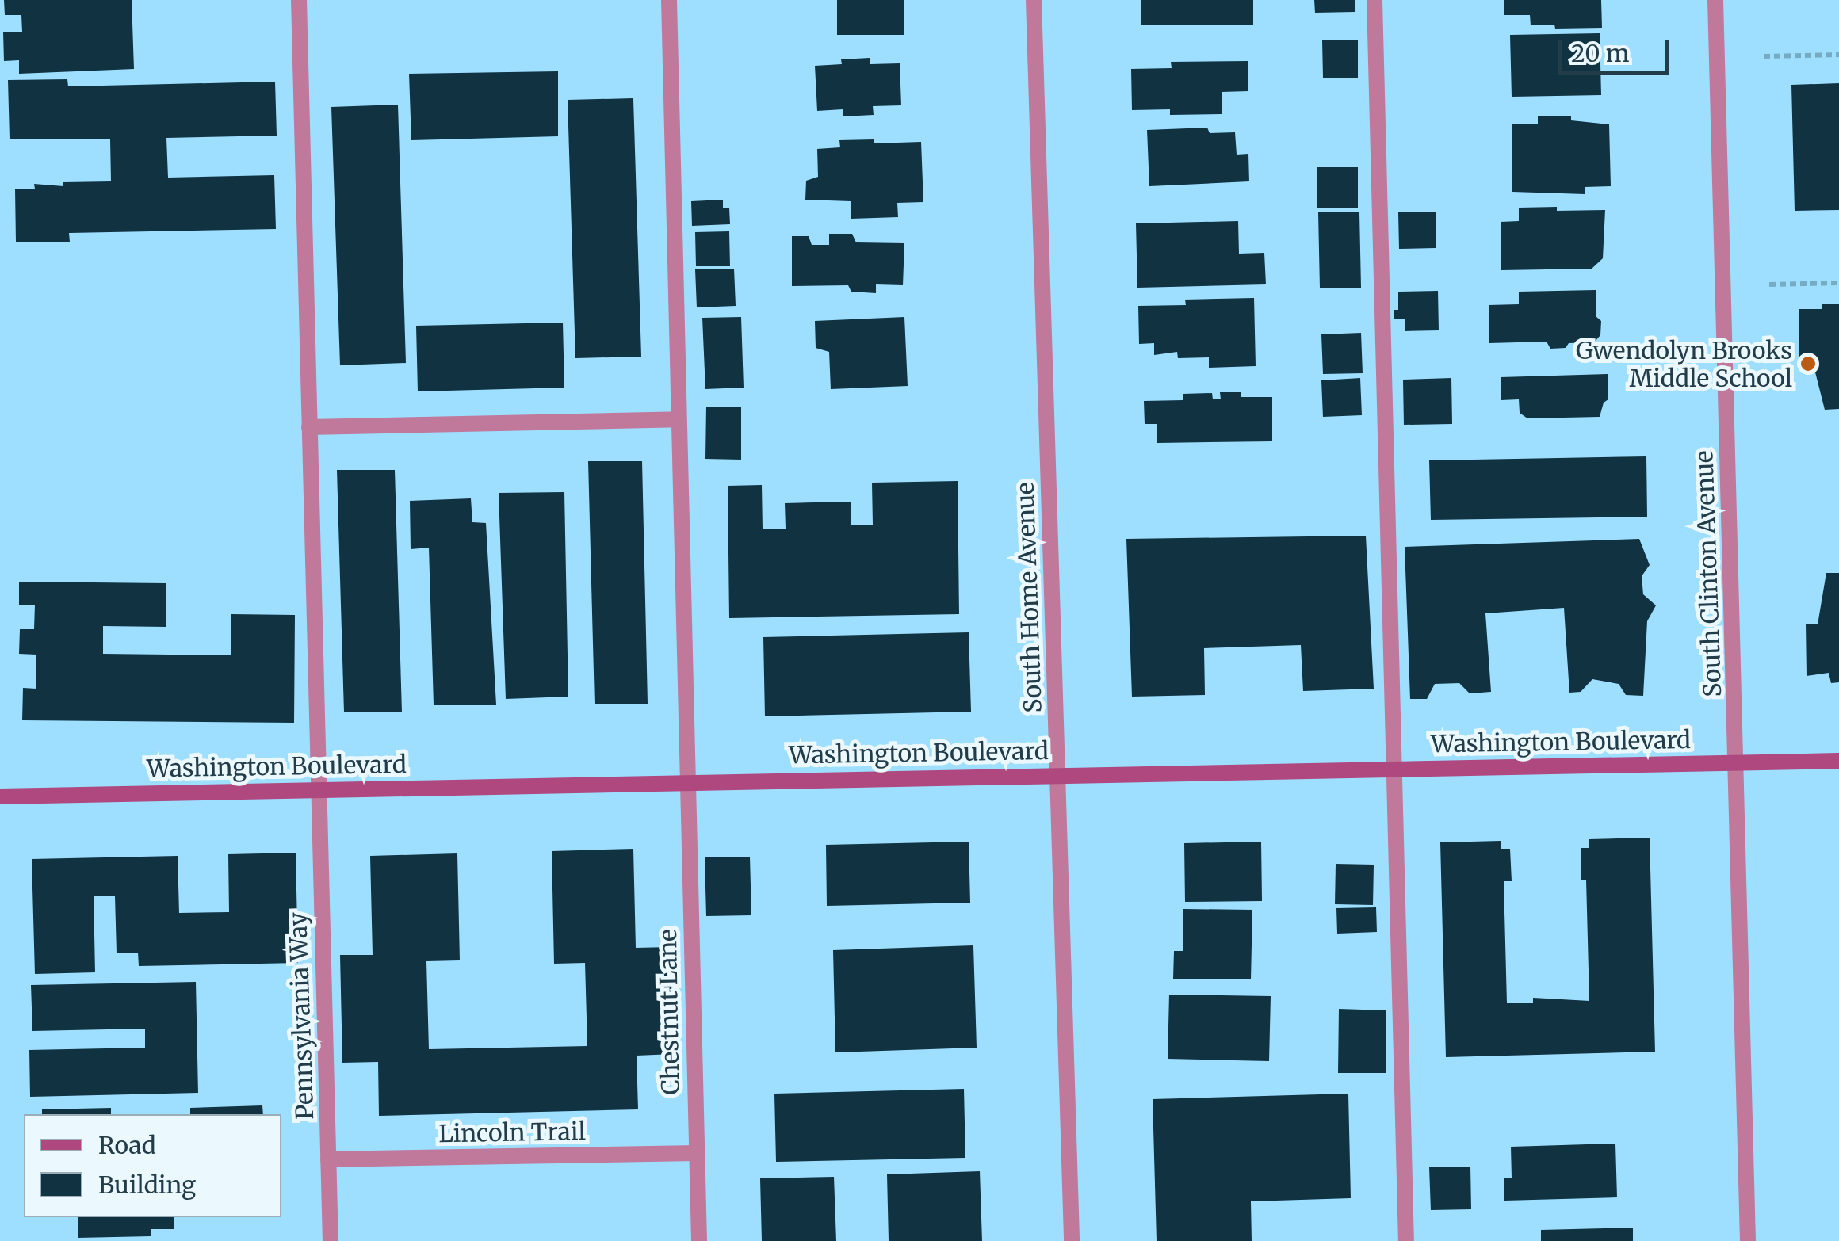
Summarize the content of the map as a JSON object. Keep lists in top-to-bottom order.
{
  "streets": {
    "street": [
      "South Clinton Avenue",
      "South Home Avenue",
      "Washington Boulevard",
      "Chestnut Lane",
      "Pennsylvania Way",
      "Lincoln Trail"
    ]
  },
  "crossings": [
    ["South Clinton Avenue", "Washington Boulevard"],
    ["South Home Avenue", "Washington Boulevard"],
    ["Washington Boulevard", "Chestnut Lane"],
    ["Washington Boulevard", "Pennsylvania Way"],
    ["Chestnut Lane", "Lincoln Trail"],
    ["Pennsylvania Way", "Lincoln Trail"]
  ],
  "places": ["Gwendolyn Brooks Middle School"],
  "legend": ["Road", "Building"],
  "scale_bar": "20 m"
}
